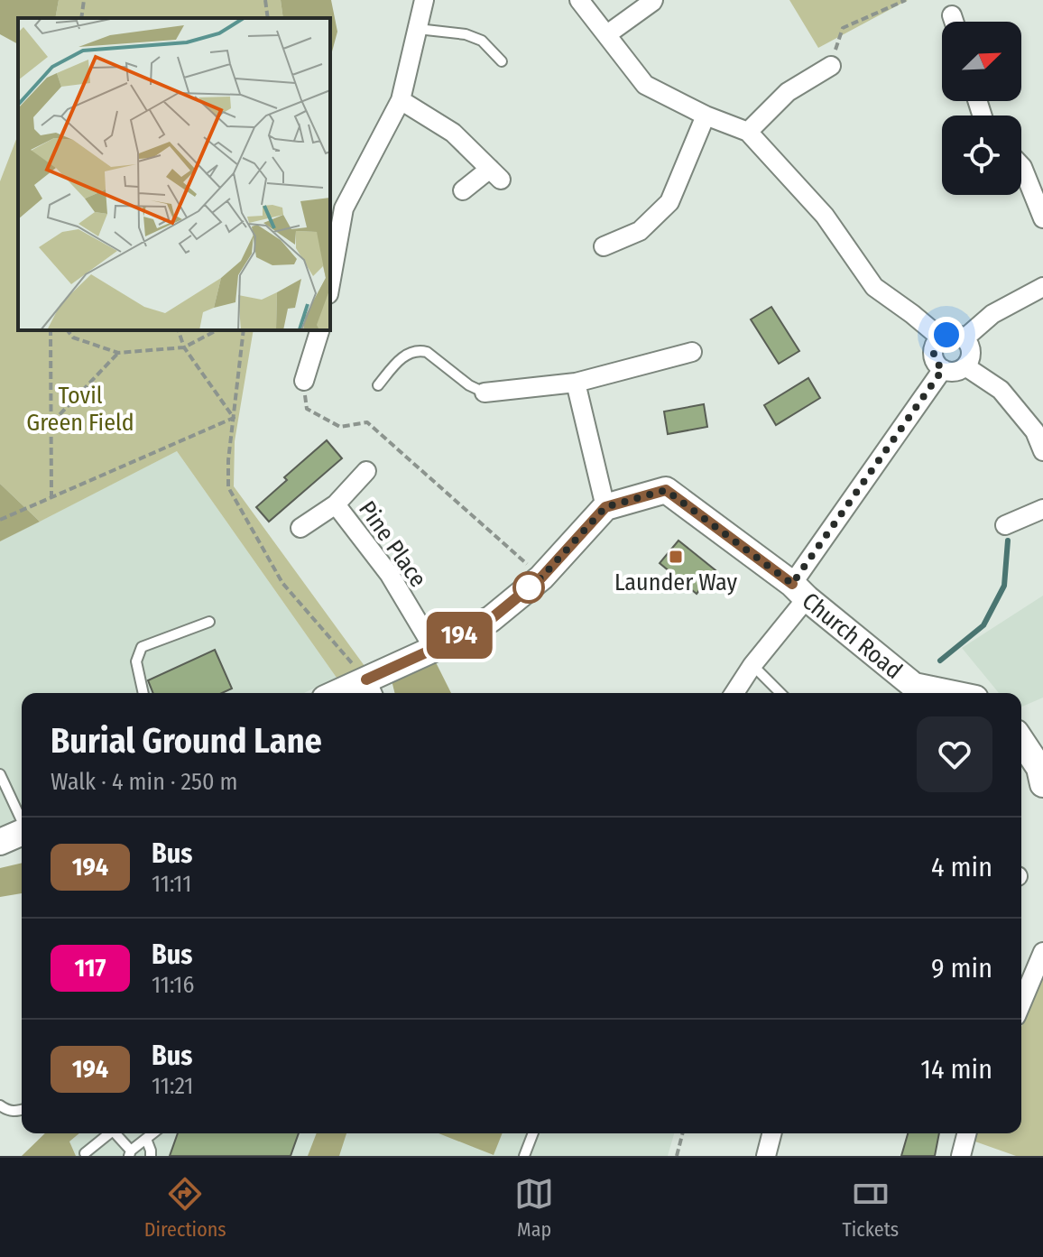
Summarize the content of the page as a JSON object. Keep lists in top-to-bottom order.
{
  "streets": {
    "street": ["Pine Place", "Church Road"]
  },
  "parks": ["Tovil Green Field"],
  "places": {
    "transit": ["Launder Way"]
  },
  "lines": ["bus line 194"],
  "north": "top right",
  "page": {
    "on_map": "194",
    "heading": ["Burial Ground Lane", "Walk · 4 min · 250 m"],
    "list": [
      {
        "mark": "194",
        "name": "Bus",
        "note": "11:11",
        "value": "4 min"
      },
      {
        "mark": "117",
        "name": "Bus",
        "note": "11:16",
        "value": "9 min"
      },
      {
        "mark": "194",
        "name": "Bus",
        "note": "11:21",
        "value": "14 min"
      }
    ],
    "tabs": ["Directions", "Map", "Tickets"]
  }
}
